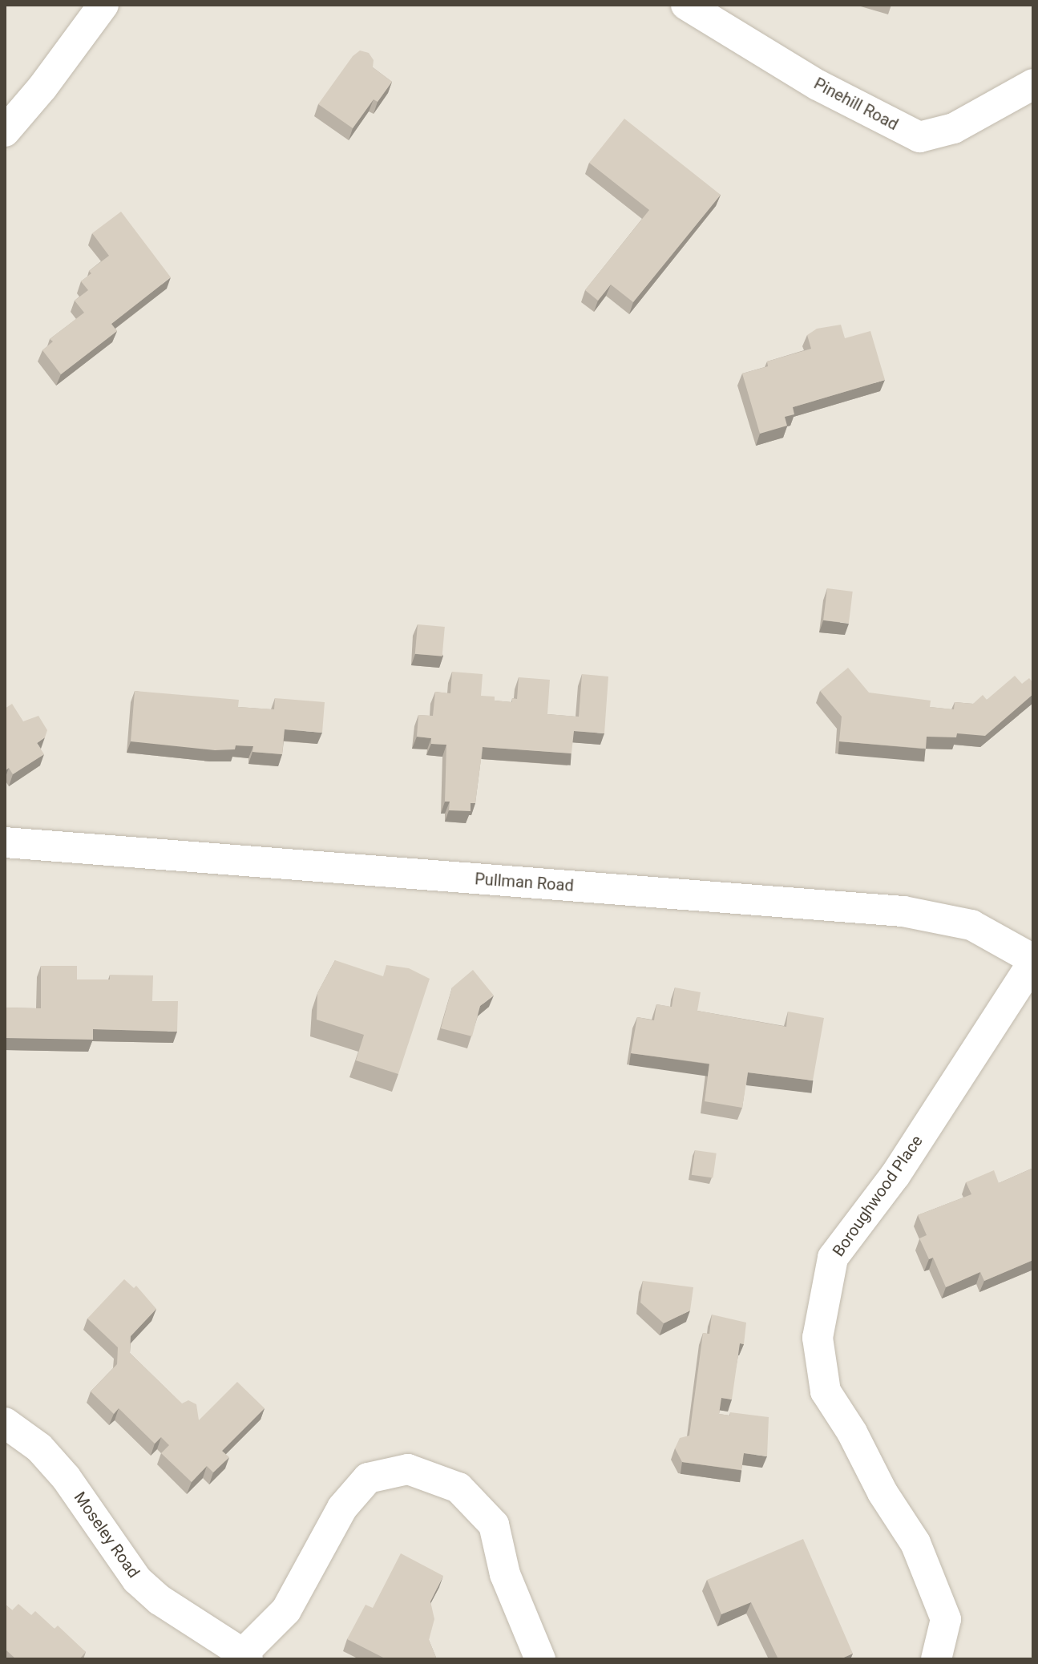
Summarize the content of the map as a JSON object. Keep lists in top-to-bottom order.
{
  "streets": {
    "street": [
      "Pinehill Road",
      "Pullman Road",
      "Boroughwood Place",
      "Moseley Road"
    ]
  },
  "crossings": [
    ["Pullman Road", "Boroughwood Place"]
  ]
}
